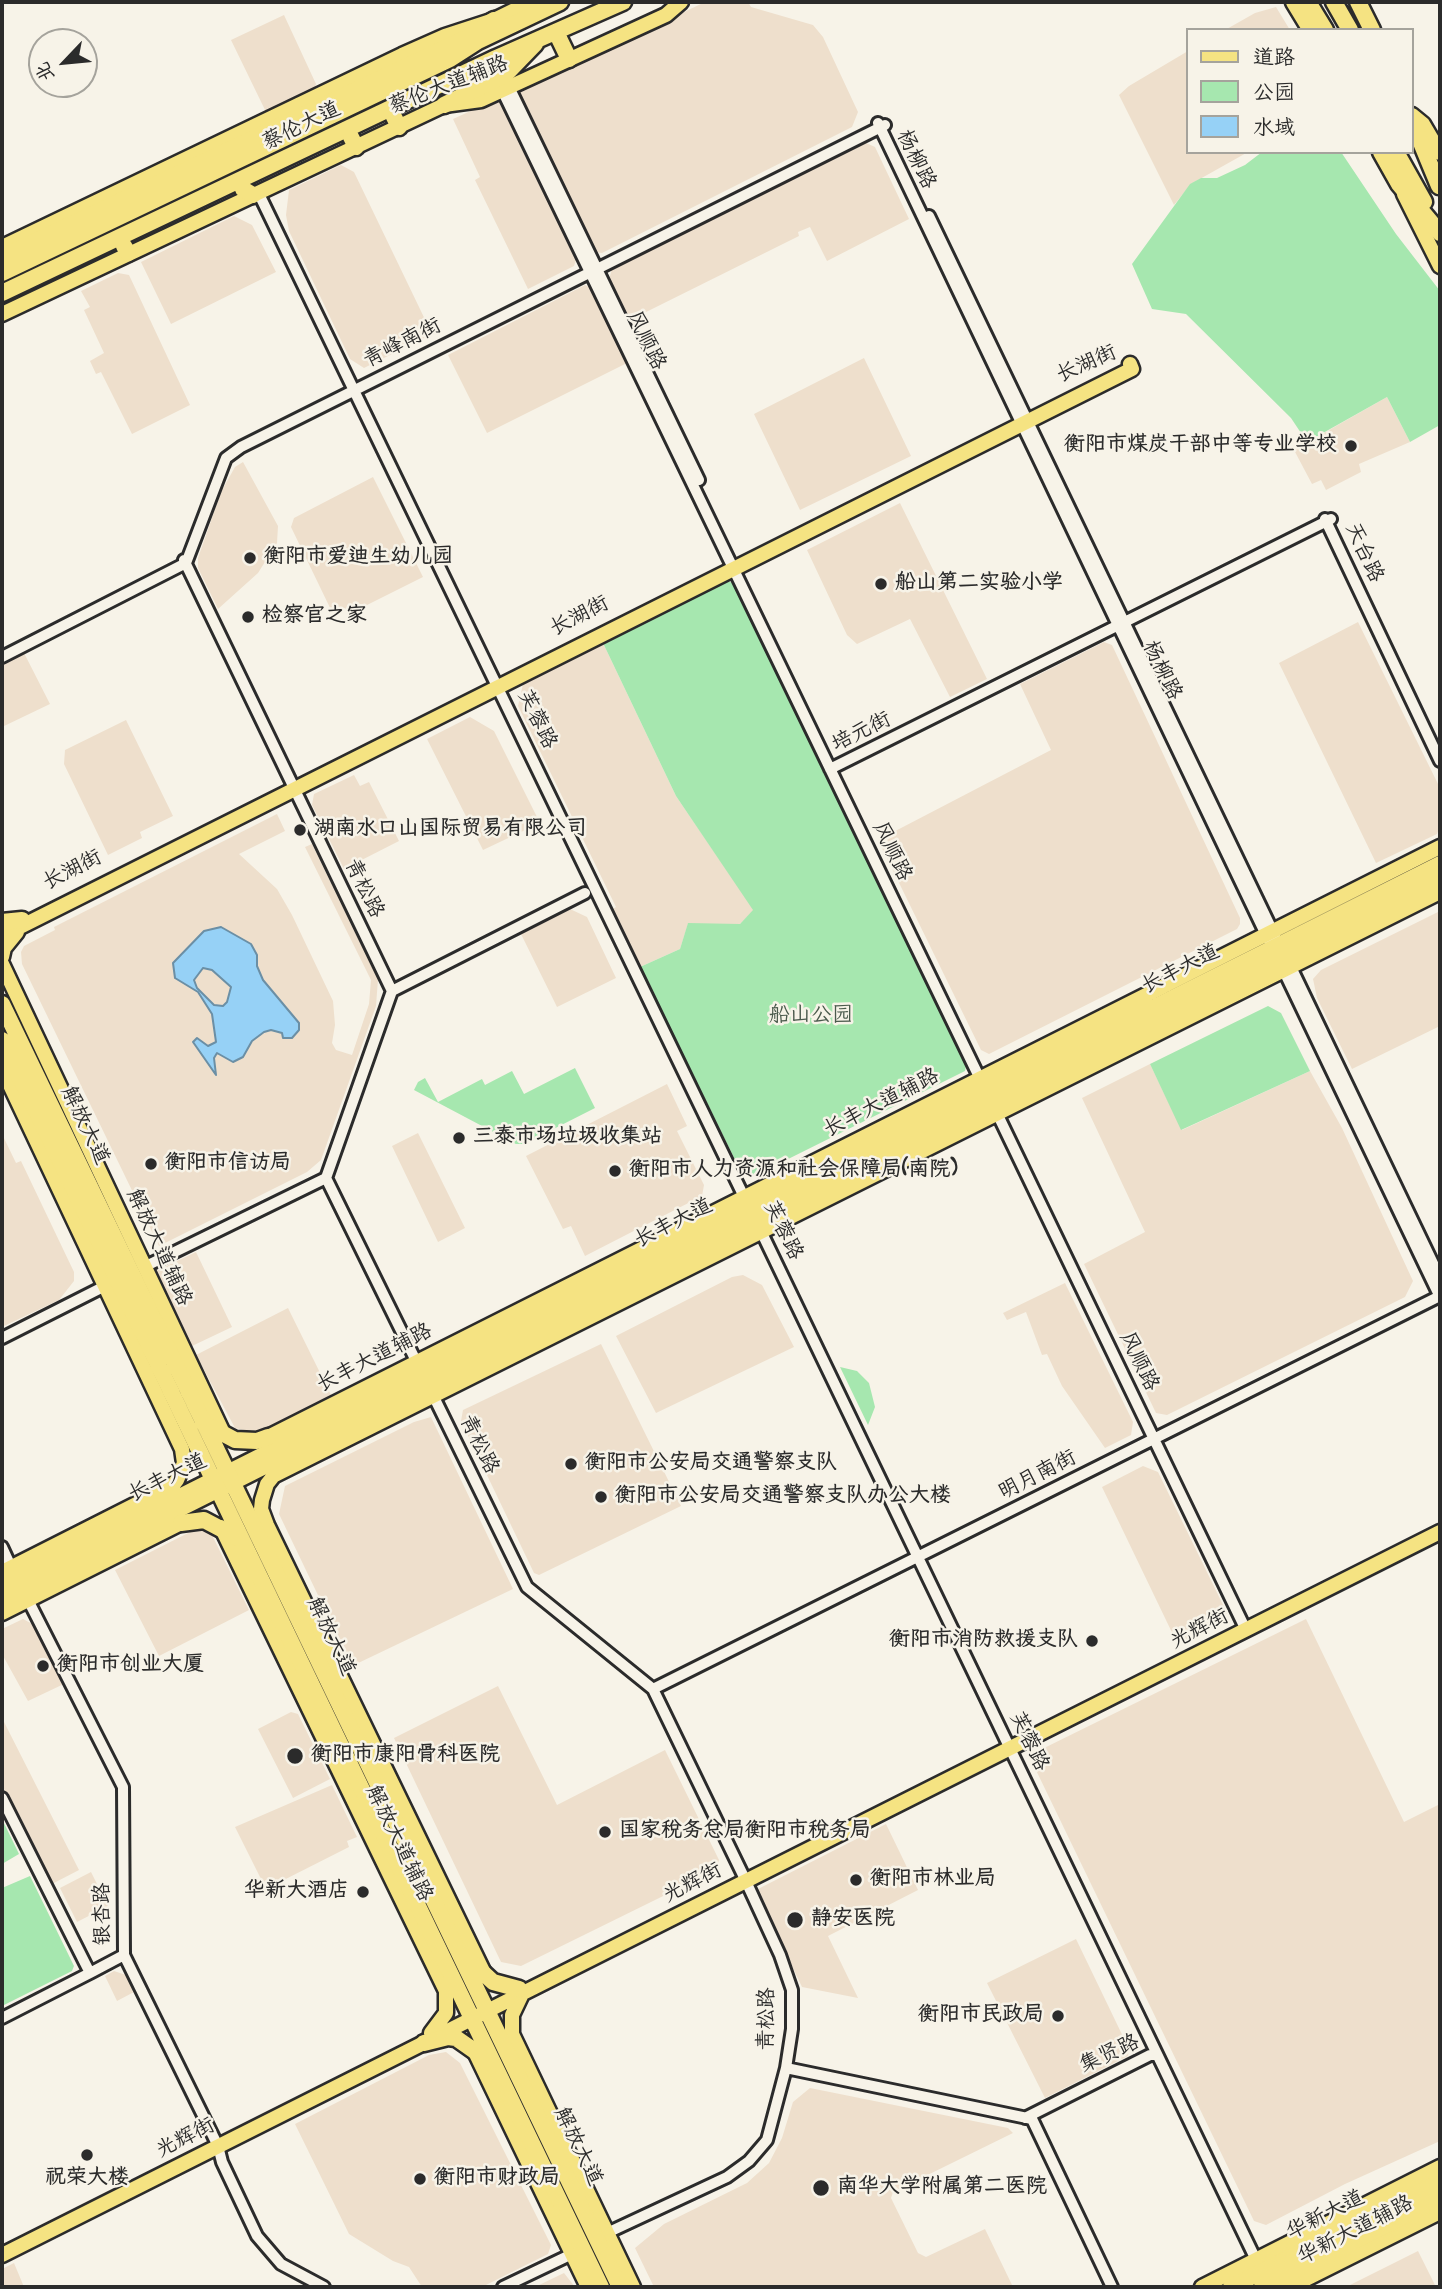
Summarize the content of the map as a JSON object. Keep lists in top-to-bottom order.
{
  "streets": {
    "highway": ["蔡伦大道", "解放大道", "华新大道"],
    "main road": [
      "蔡伦大道辅路",
      "长湖街",
      "长丰大道",
      "长丰大道辅路",
      "解放大道辅路",
      "光辉街",
      "华新大道辅路"
    ],
    "street": [
      "杨柳路",
      "风顺路",
      "青峰南街",
      "天台路",
      "芙蓉路",
      "培元街",
      "青松路",
      "明月南街",
      "银杏路",
      "集贤路"
    ]
  },
  "crossings": [
    ["蔡伦大道辅路", "风顺路"],
    ["杨柳路", "青峰南街"],
    ["杨柳路", "长湖街"],
    ["杨柳路", "培元街"],
    ["杨柳路", "长丰大道"],
    ["杨柳路", "长丰大道辅路"],
    ["杨柳路", "明月南街"],
    ["风顺路", "青峰南街"],
    ["风顺路", "长湖街"],
    ["风顺路", "培元街"],
    ["风顺路", "长丰大道"],
    ["风顺路", "长丰大道辅路"],
    ["风顺路", "明月南街"],
    ["风顺路", "光辉街"],
    ["青峰南街", "芙蓉路"],
    ["青峰南街", "青松路"],
    ["长湖街", "芙蓉路"],
    ["长湖街", "青松路"],
    ["天台路", "培元街"],
    ["芙蓉路", "长丰大道"],
    ["芙蓉路", "长丰大道辅路"],
    ["芙蓉路", "明月南街"],
    ["芙蓉路", "光辉街"],
    ["芙蓉路", "集贤路"],
    ["芙蓉路", "华新大道"],
    ["芙蓉路", "华新大道辅路"],
    ["青松路", "长丰大道"],
    ["青松路", "长丰大道辅路"],
    ["青松路", "明月南街"],
    ["青松路", "光辉街"],
    ["长丰大道", "长丰大道辅路"],
    ["长丰大道", "解放大道"],
    ["长丰大道", "银杏路"],
    ["解放大道", "解放大道辅路"],
    ["解放大道", "光辉街"],
    ["解放大道辅路", "光辉街"],
    ["光辉街", "银杏路"],
    ["华新大道", "华新大道辅路"]
  ],
  "parks": ["船山公园"],
  "places": [
    "衡阳市煤炭干部中等专业学校",
    "衡阳市爱迪生幼儿园",
    "船山第二实验小学",
    "检察官之家",
    "湖南水口山国际贸易有限公司",
    "三泰市场垃圾收集站",
    "衡阳市信访局",
    "衡阳市人力资源和社会保障局(南院)",
    "衡阳市公安局交通警察支队",
    "衡阳市公安局交通警察支队办公大楼",
    "衡阳市消防救援支队",
    "衡阳市创业大厦",
    "衡阳市康阳骨科医院",
    "国家税务总局衡阳市税务局",
    "衡阳市林业局",
    "华新大酒店",
    "静安医院",
    "衡阳市民政局",
    "祝荣大楼",
    "衡阳市财政局",
    "南华大学附属第二医院"
  ],
  "legend": ["道路", "公园", "水域"],
  "north": "bottom left"
}
